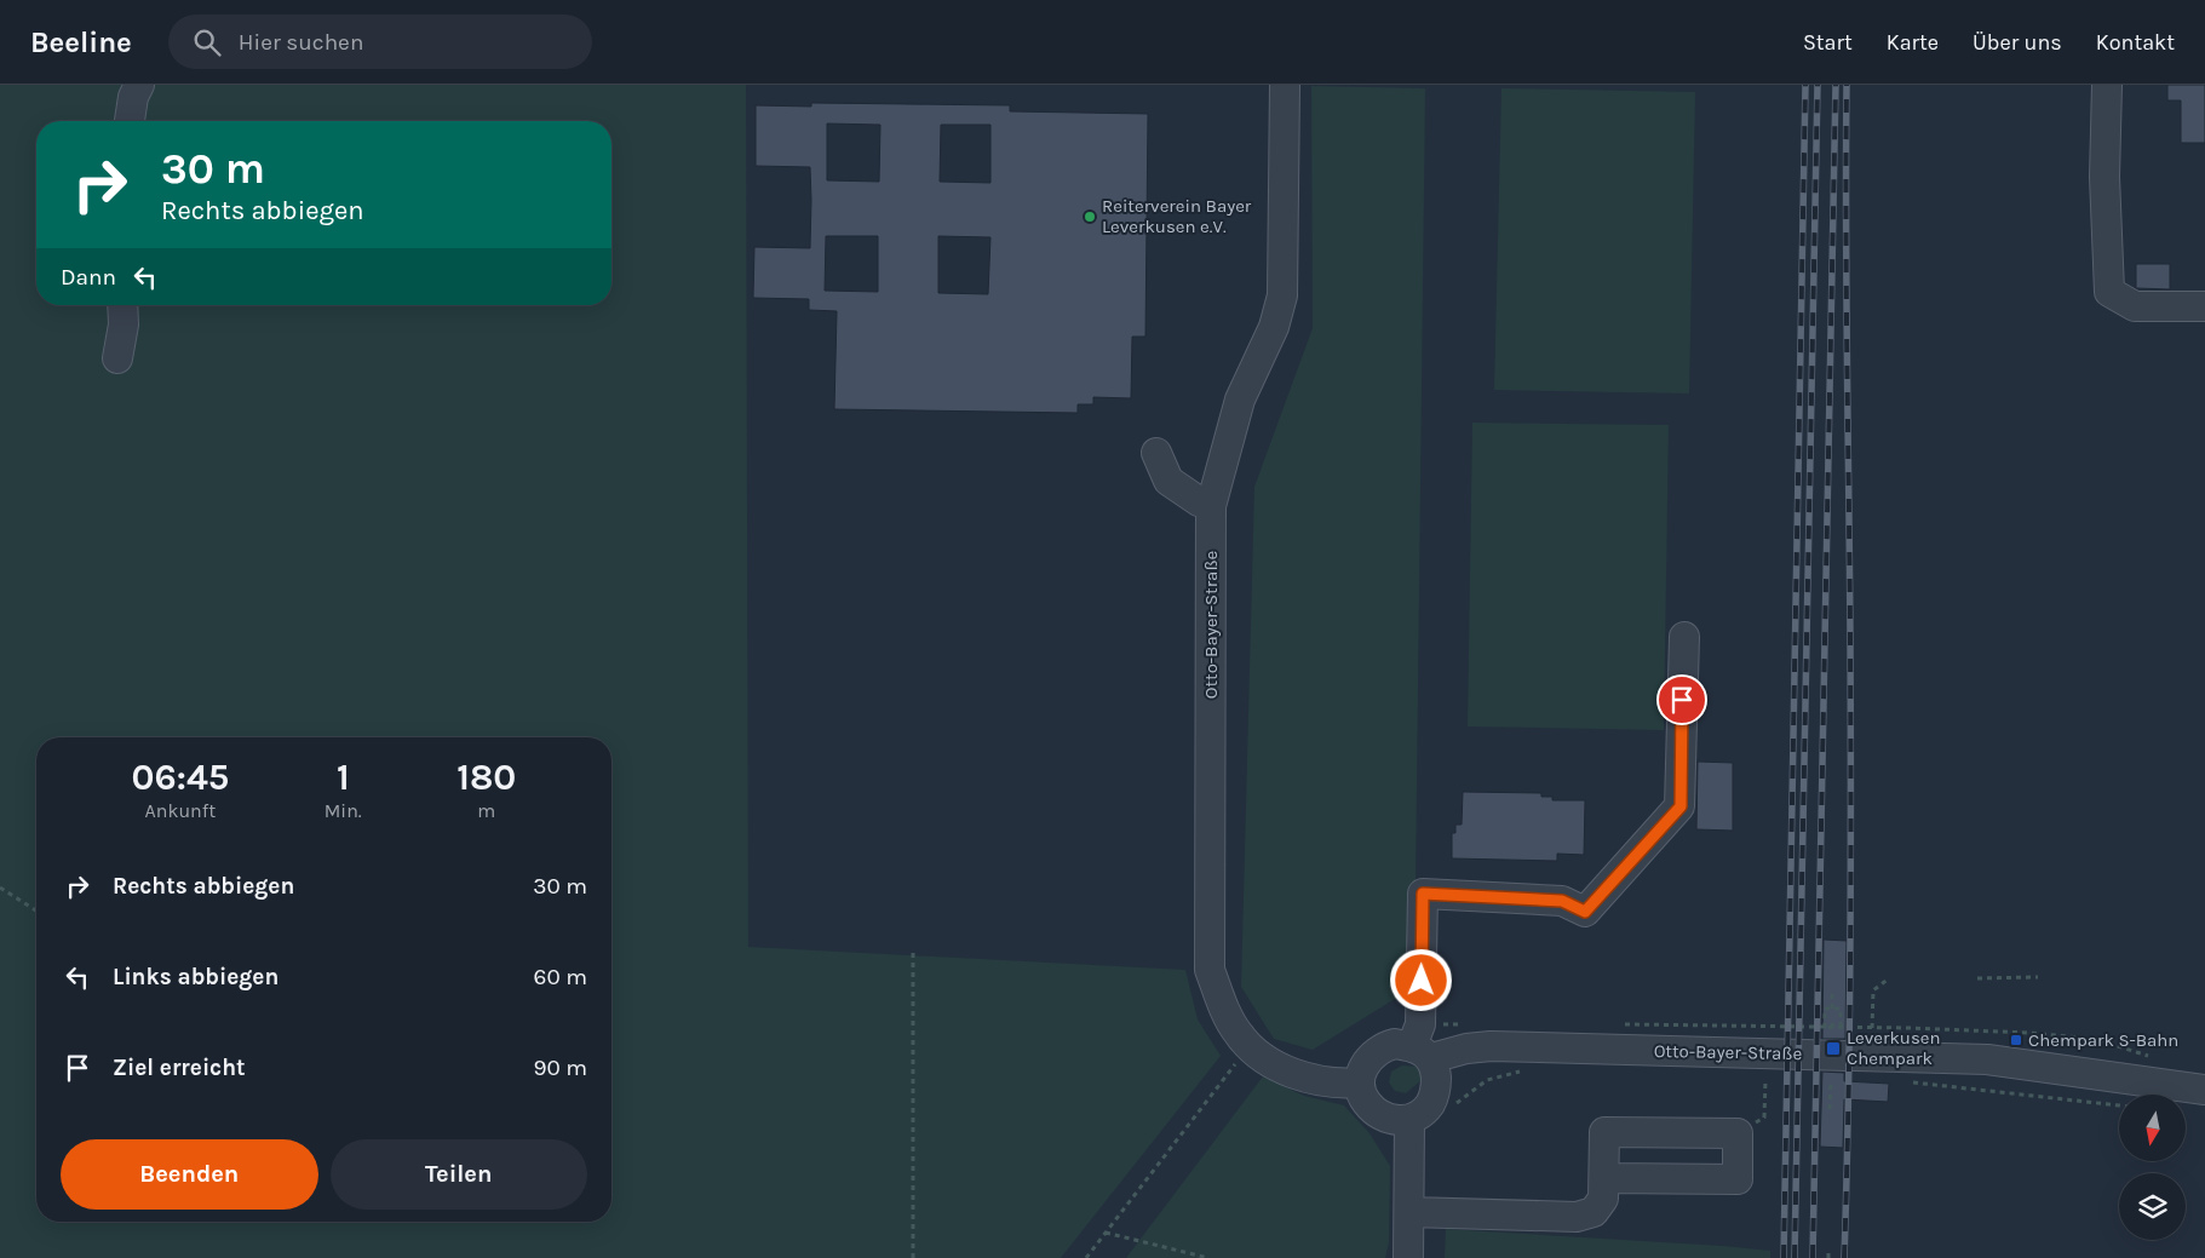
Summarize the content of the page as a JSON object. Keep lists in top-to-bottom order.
{
  "streets": {
    "street": ["Otto-Bayer-Straße"]
  },
  "places": {
    "other": ["Reiterverein Bayer Leverkusen e.V."],
    "transit": ["Chempark S-Bahn", "Leverkusen Chempark"]
  },
  "north": "bottom",
  "page": {
    "header": "Beeline",
    "search": "Hier suchen",
    "nav": [
      "Start",
      "Karte",
      "Über uns",
      "Kontakt"
    ],
    "turn": ["30 m", "Rechts abbiegen"],
    "then": "Dann",
    "eta": [
      "06:45",
      "Ankunft",
      "1",
      "Min.",
      "180",
      "m"
    ],
    "list": [
      {
        "name": "Rechts abbiegen",
        "value": "30 m"
      },
      {
        "name": "Links abbiegen",
        "value": "60 m"
      },
      {
        "name": "Ziel erreicht",
        "value": "90 m"
      }
    ],
    "buttons": ["Beenden", "Teilen"]
  }
}
